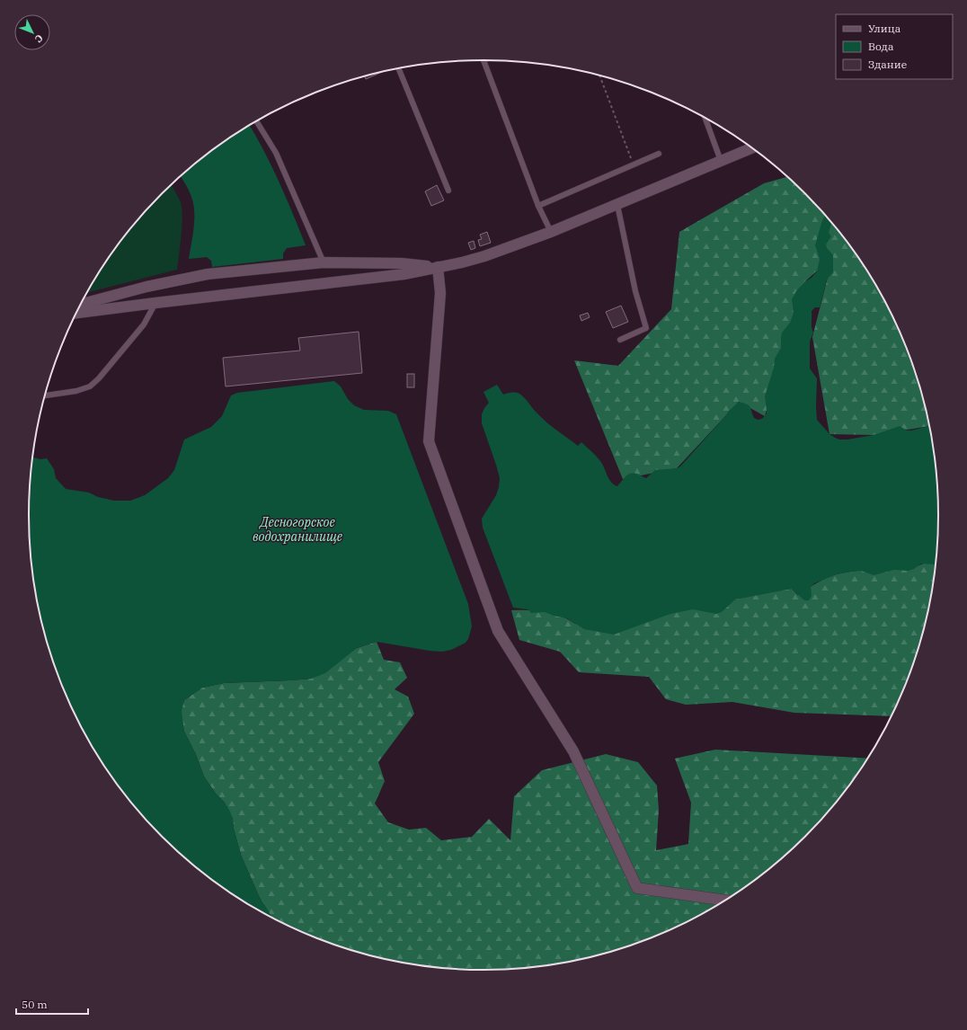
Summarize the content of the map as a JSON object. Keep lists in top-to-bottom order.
{
  "water": ["Десногорское водохранилище"],
  "legend": ["Улица", "Вода", "Здание"],
  "scale_bar": "50 m",
  "north": "bottom right"
}
